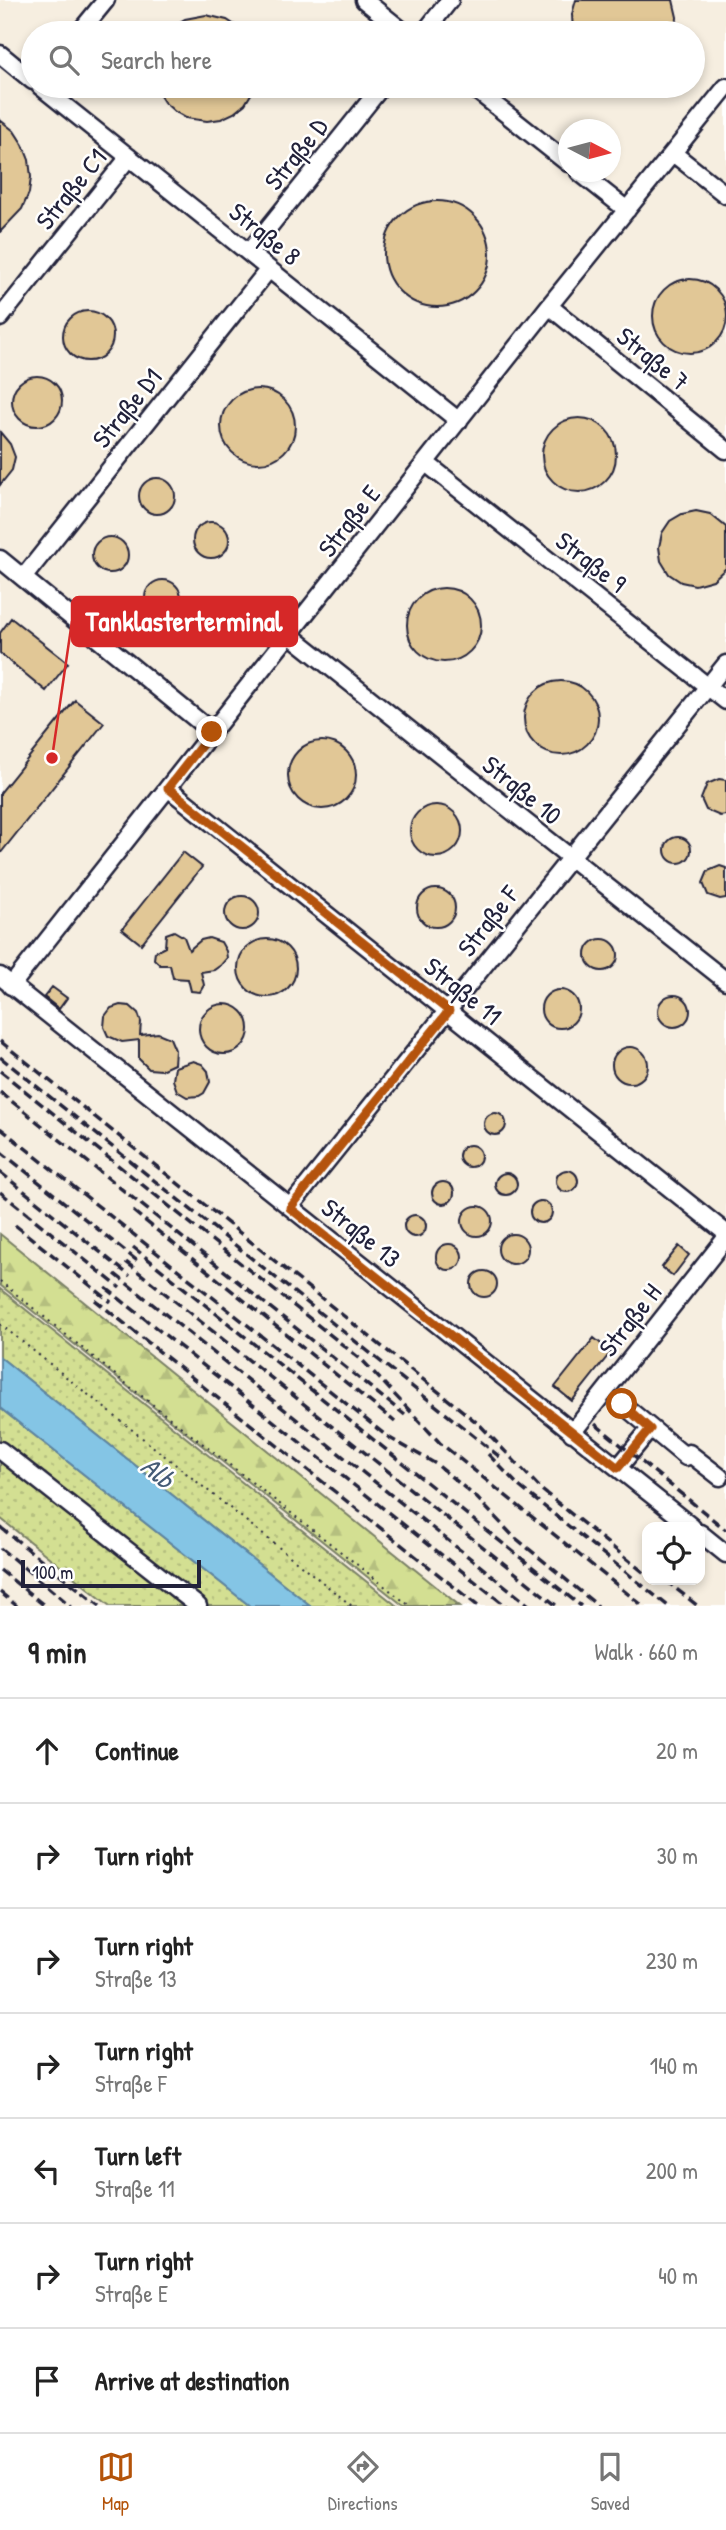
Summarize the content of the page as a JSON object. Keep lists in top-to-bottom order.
{
  "streets": {
    "lane": [
      "Straße D",
      "Straße C1",
      "Straße 8",
      "Straße 7",
      "Straße D1",
      "Straße E",
      "Straße 9",
      "Straße 10",
      "Straße F",
      "Straße 11",
      "Straße 13",
      "Straße H"
    ]
  },
  "crossings": [
    ["Straße D", "Straße 8"],
    ["Straße C1", "Straße 8"],
    ["Straße 8", "Straße D1"],
    ["Straße 8", "Straße E"],
    ["Straße 7", "Straße E"],
    ["Straße E", "Straße 9"],
    ["Straße E", "Straße 10"],
    ["Straße E", "Straße 11"],
    ["Straße E", "Straße 13"],
    ["Straße 9", "Straße F"],
    ["Straße 10", "Straße F"],
    ["Straße F", "Straße 11"],
    ["Straße F", "Straße 13"],
    ["Straße 13", "Straße H"]
  ],
  "water": ["Alb"],
  "places": ["Tanklasterterminal"],
  "scale_bar": "100 m",
  "north": "right",
  "page": {
    "search": "Search here",
    "scale": "100 m",
    "heading": ["9 min", "Walk · 660 m"],
    "list": [
      ["Continue", "20 m"],
      ["Turn right", "30 m"],
      ["Turn right", "Straße 13", "230 m"],
      ["Turn right", "Straße F", "140 m"],
      ["Turn left", "Straße 11", "200 m"],
      ["Turn right", "Straße E", "40 m"],
      "Arrive at destination"
    ],
    "nav": ["Map", "Directions", "Saved"]
  }
}
